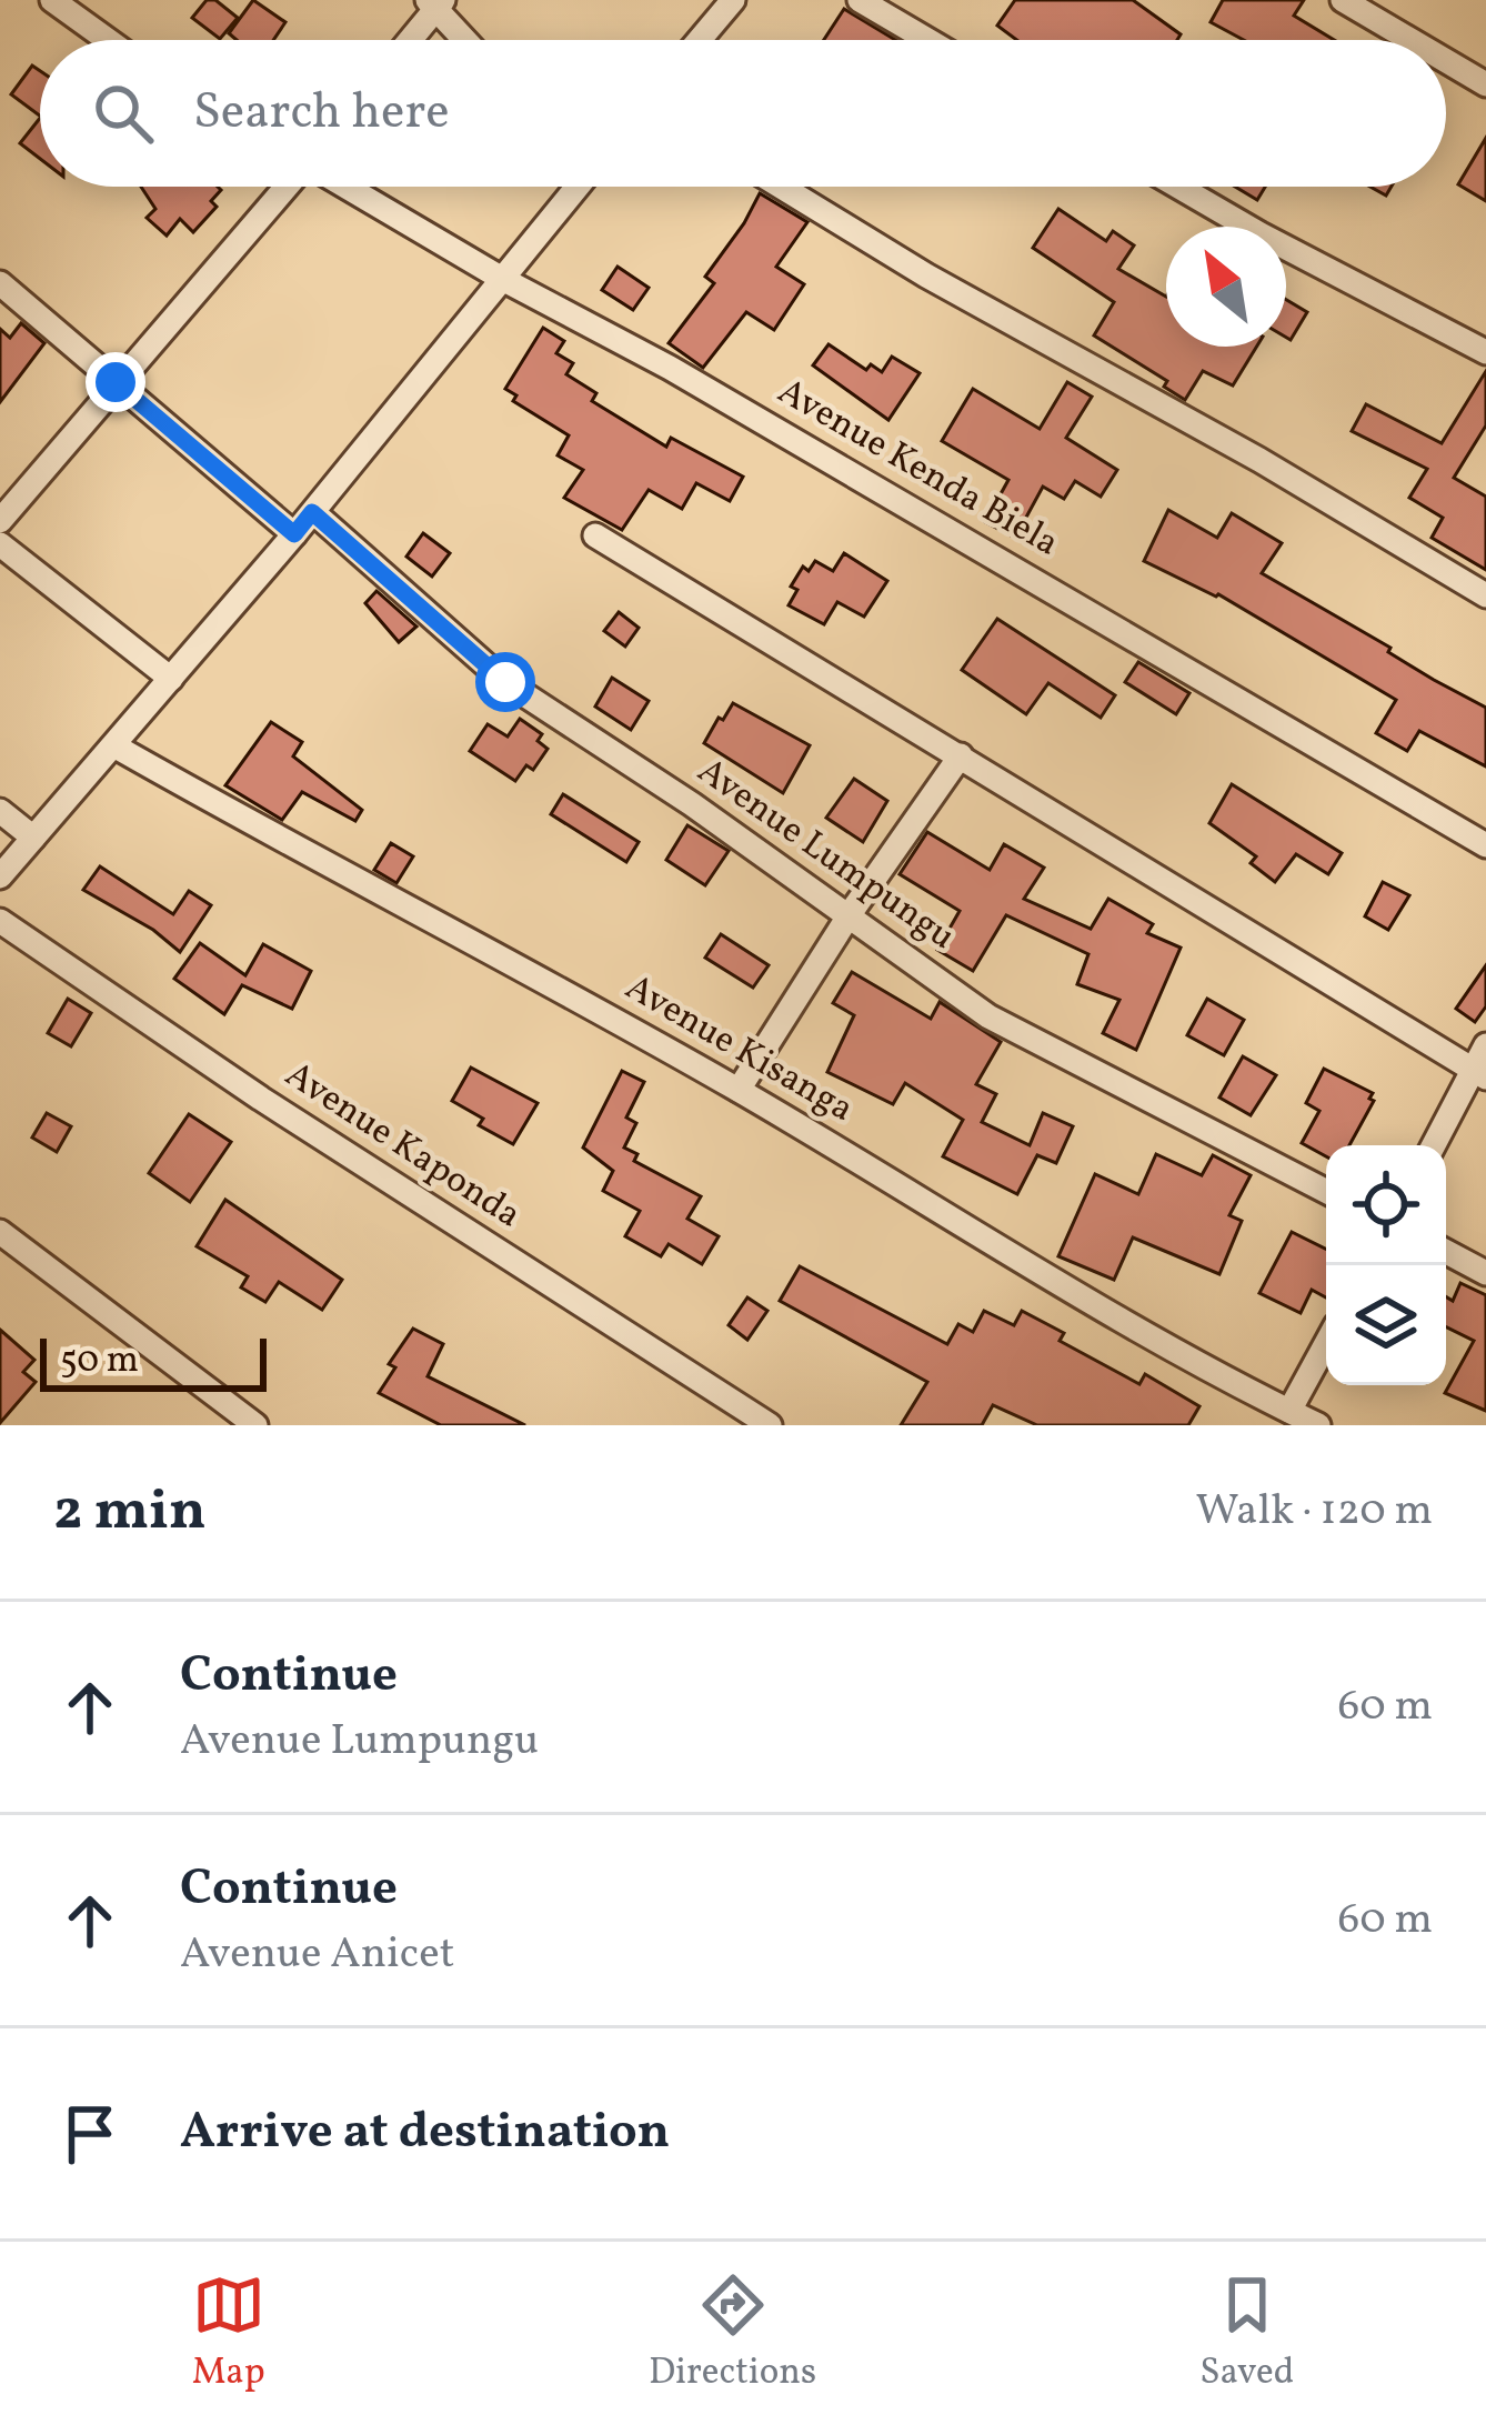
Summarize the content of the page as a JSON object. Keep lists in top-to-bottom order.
{
  "streets": {
    "street": [
      "Avenue Kenda Biela",
      "Avenue Lumpungu",
      "Avenue Kisanga",
      "Avenue Kaponda"
    ]
  },
  "scale_bar": "50 m",
  "north": "top left",
  "page": {
    "search": "Search here",
    "scale": "50 m",
    "heading": ["2 min", "Walk · 120 m"],
    "list": [
      ["Continue", "Avenue Lumpungu", "60 m"],
      ["Continue", "Avenue Anicet", "60 m"],
      "Arrive at destination"
    ],
    "nav": ["Map", "Directions", "Saved"]
  }
}
